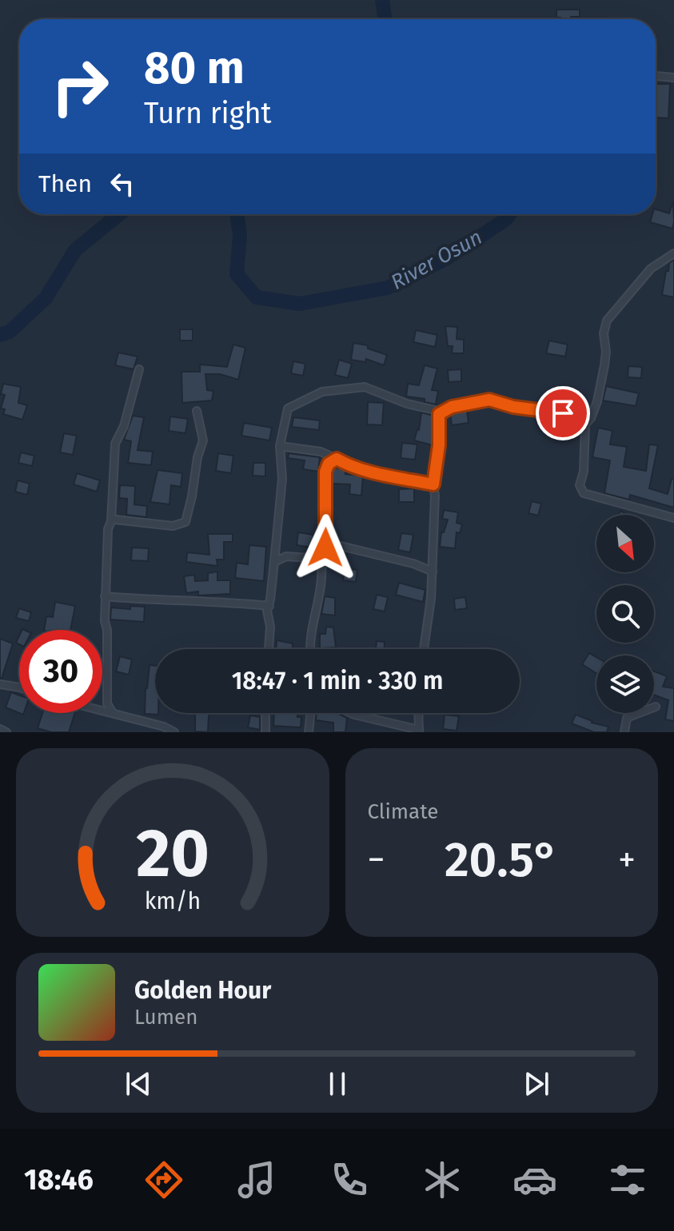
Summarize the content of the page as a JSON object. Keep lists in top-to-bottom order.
{
  "water": ["River Osun"],
  "north": "bottom right",
  "page": {
    "turn": ["80 m", "Turn right"],
    "then": "Then",
    "limit": "30",
    "trip": "18:47 · 1 min · 330 m",
    "tile": "Climate",
    "heat": ["−", "20.5°", "+"],
    "song": ["Golden Hour", "Lumen"],
    "tabs": "18:46",
    "gauge": ["20", "km/h"]
  }
}
